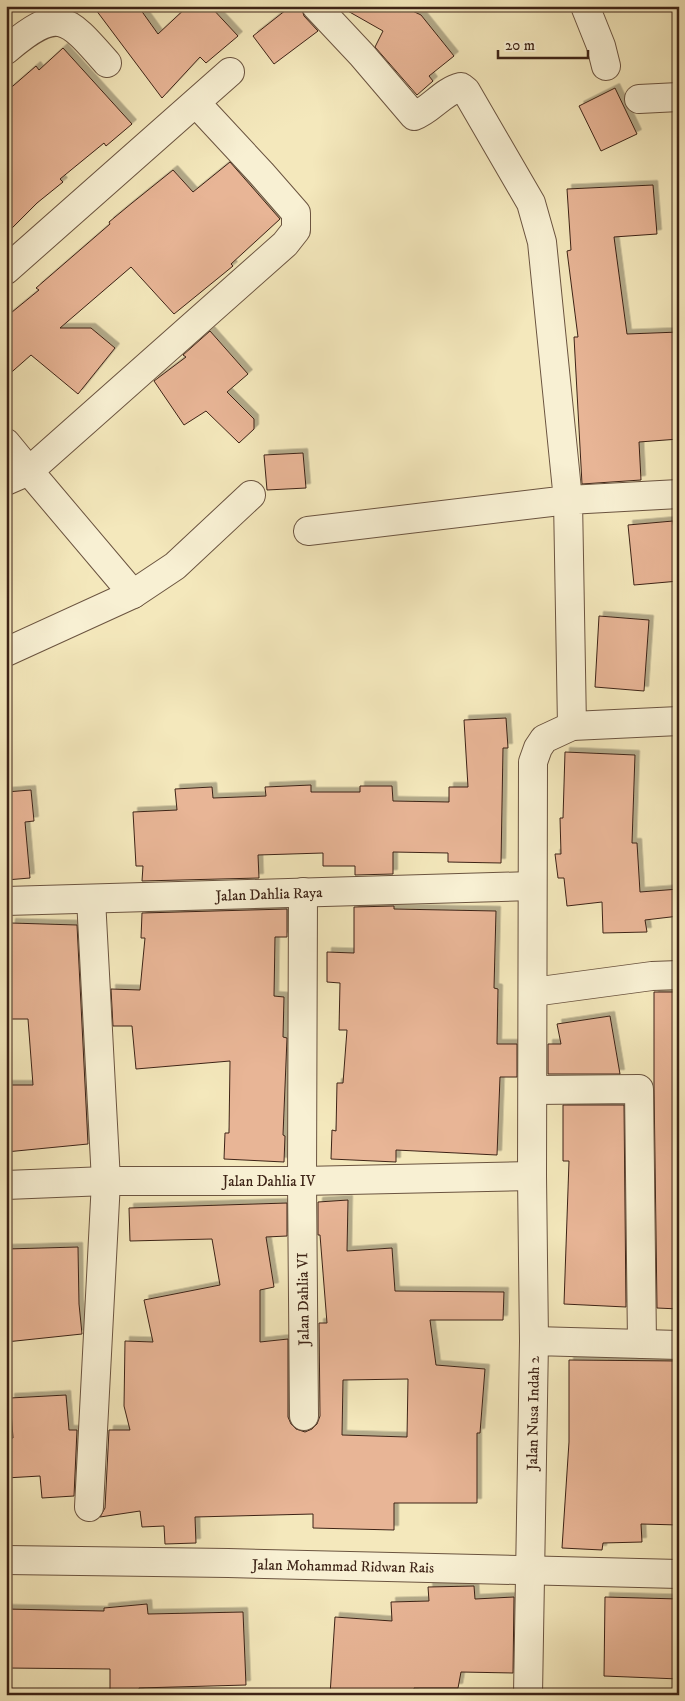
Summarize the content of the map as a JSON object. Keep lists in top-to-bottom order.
{
  "streets": {
    "street": [
      "Jalan Dahlia Raya",
      "Jalan Dahlia IV",
      "Jalan Dahlia VI",
      "Jalan Nusa Indah 2",
      "Jalan Mohammad Ridwan Rais"
    ]
  },
  "crossings": [
    ["Jalan Dahlia Raya", "Jalan Dahlia VI"],
    ["Jalan Dahlia IV", "Jalan Dahlia VI"],
    ["Jalan Nusa Indah 2", "Jalan Mohammad Ridwan Rais"]
  ],
  "scale_bar": "20 m"
}
